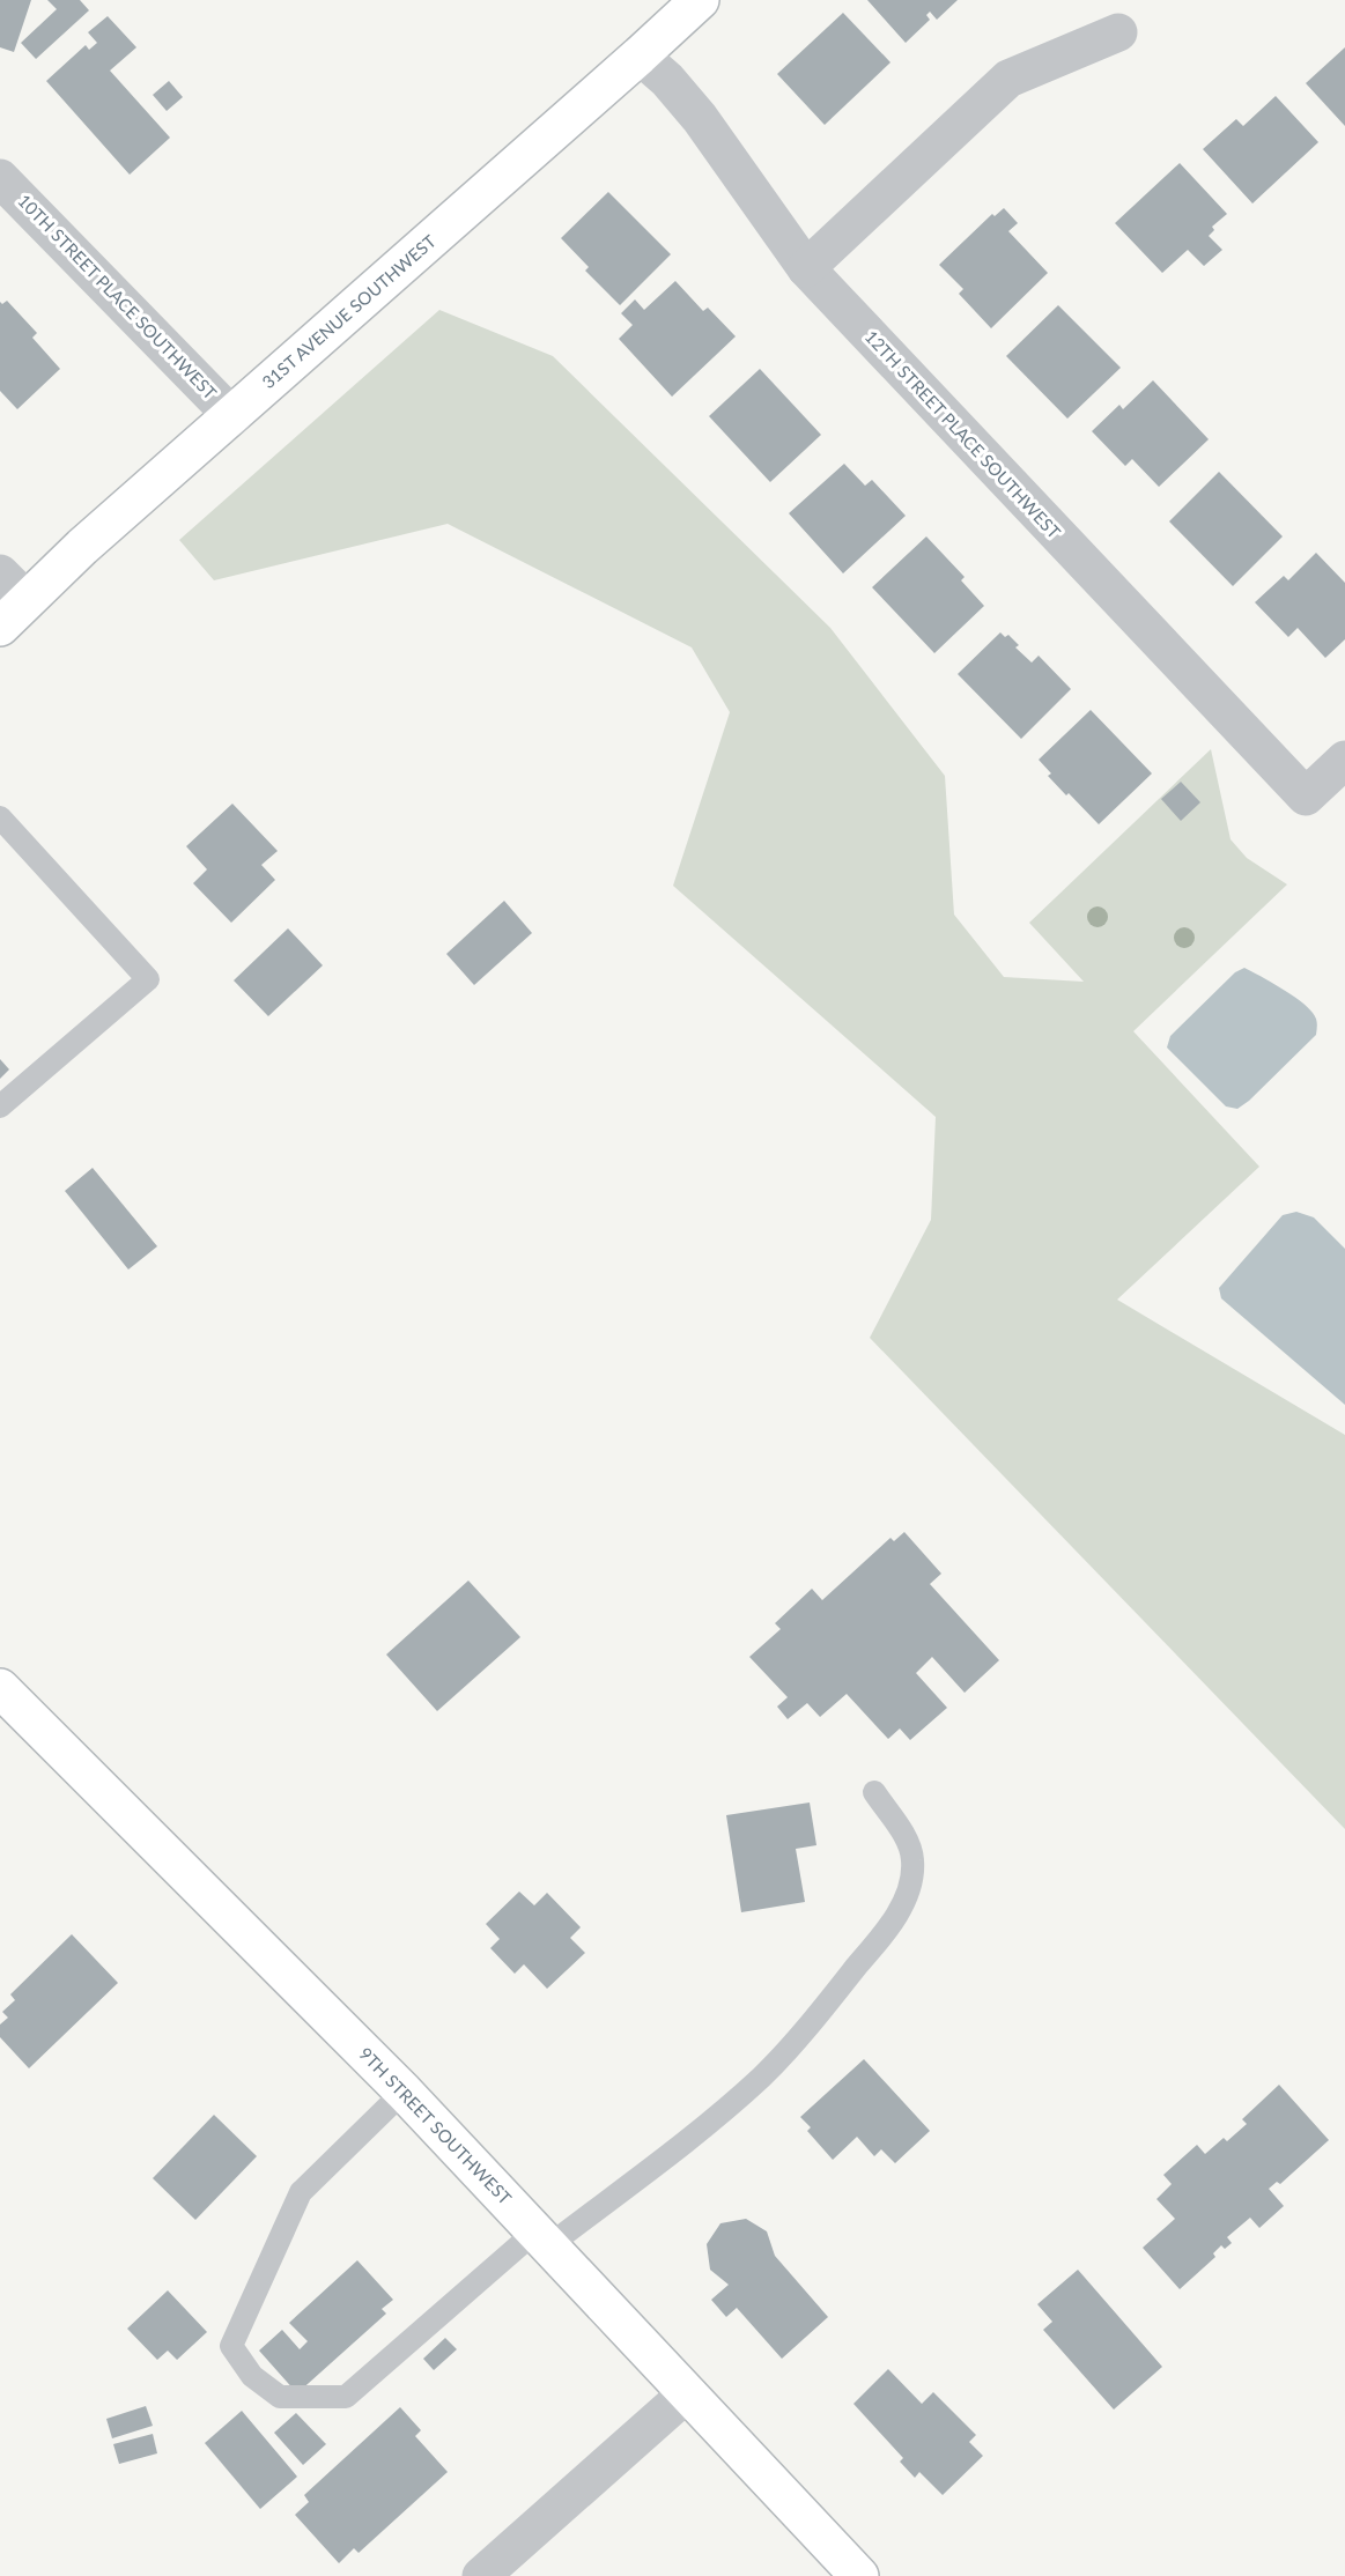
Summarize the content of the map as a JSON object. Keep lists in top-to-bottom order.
{
  "streets": {
    "main road": ["31ST AVENUE SOUTHWEST", "9TH STREET SOUTHWEST"],
    "street": ["10TH STREET PLACE SOUTHWEST", "12TH STREET PLACE SOUTHWEST"]
  },
  "crossings": [
    ["10TH STREET PLACE SOUTHWEST", "31ST AVENUE SOUTHWEST"],
    ["31ST AVENUE SOUTHWEST", "12TH STREET PLACE SOUTHWEST"]
  ]
}
